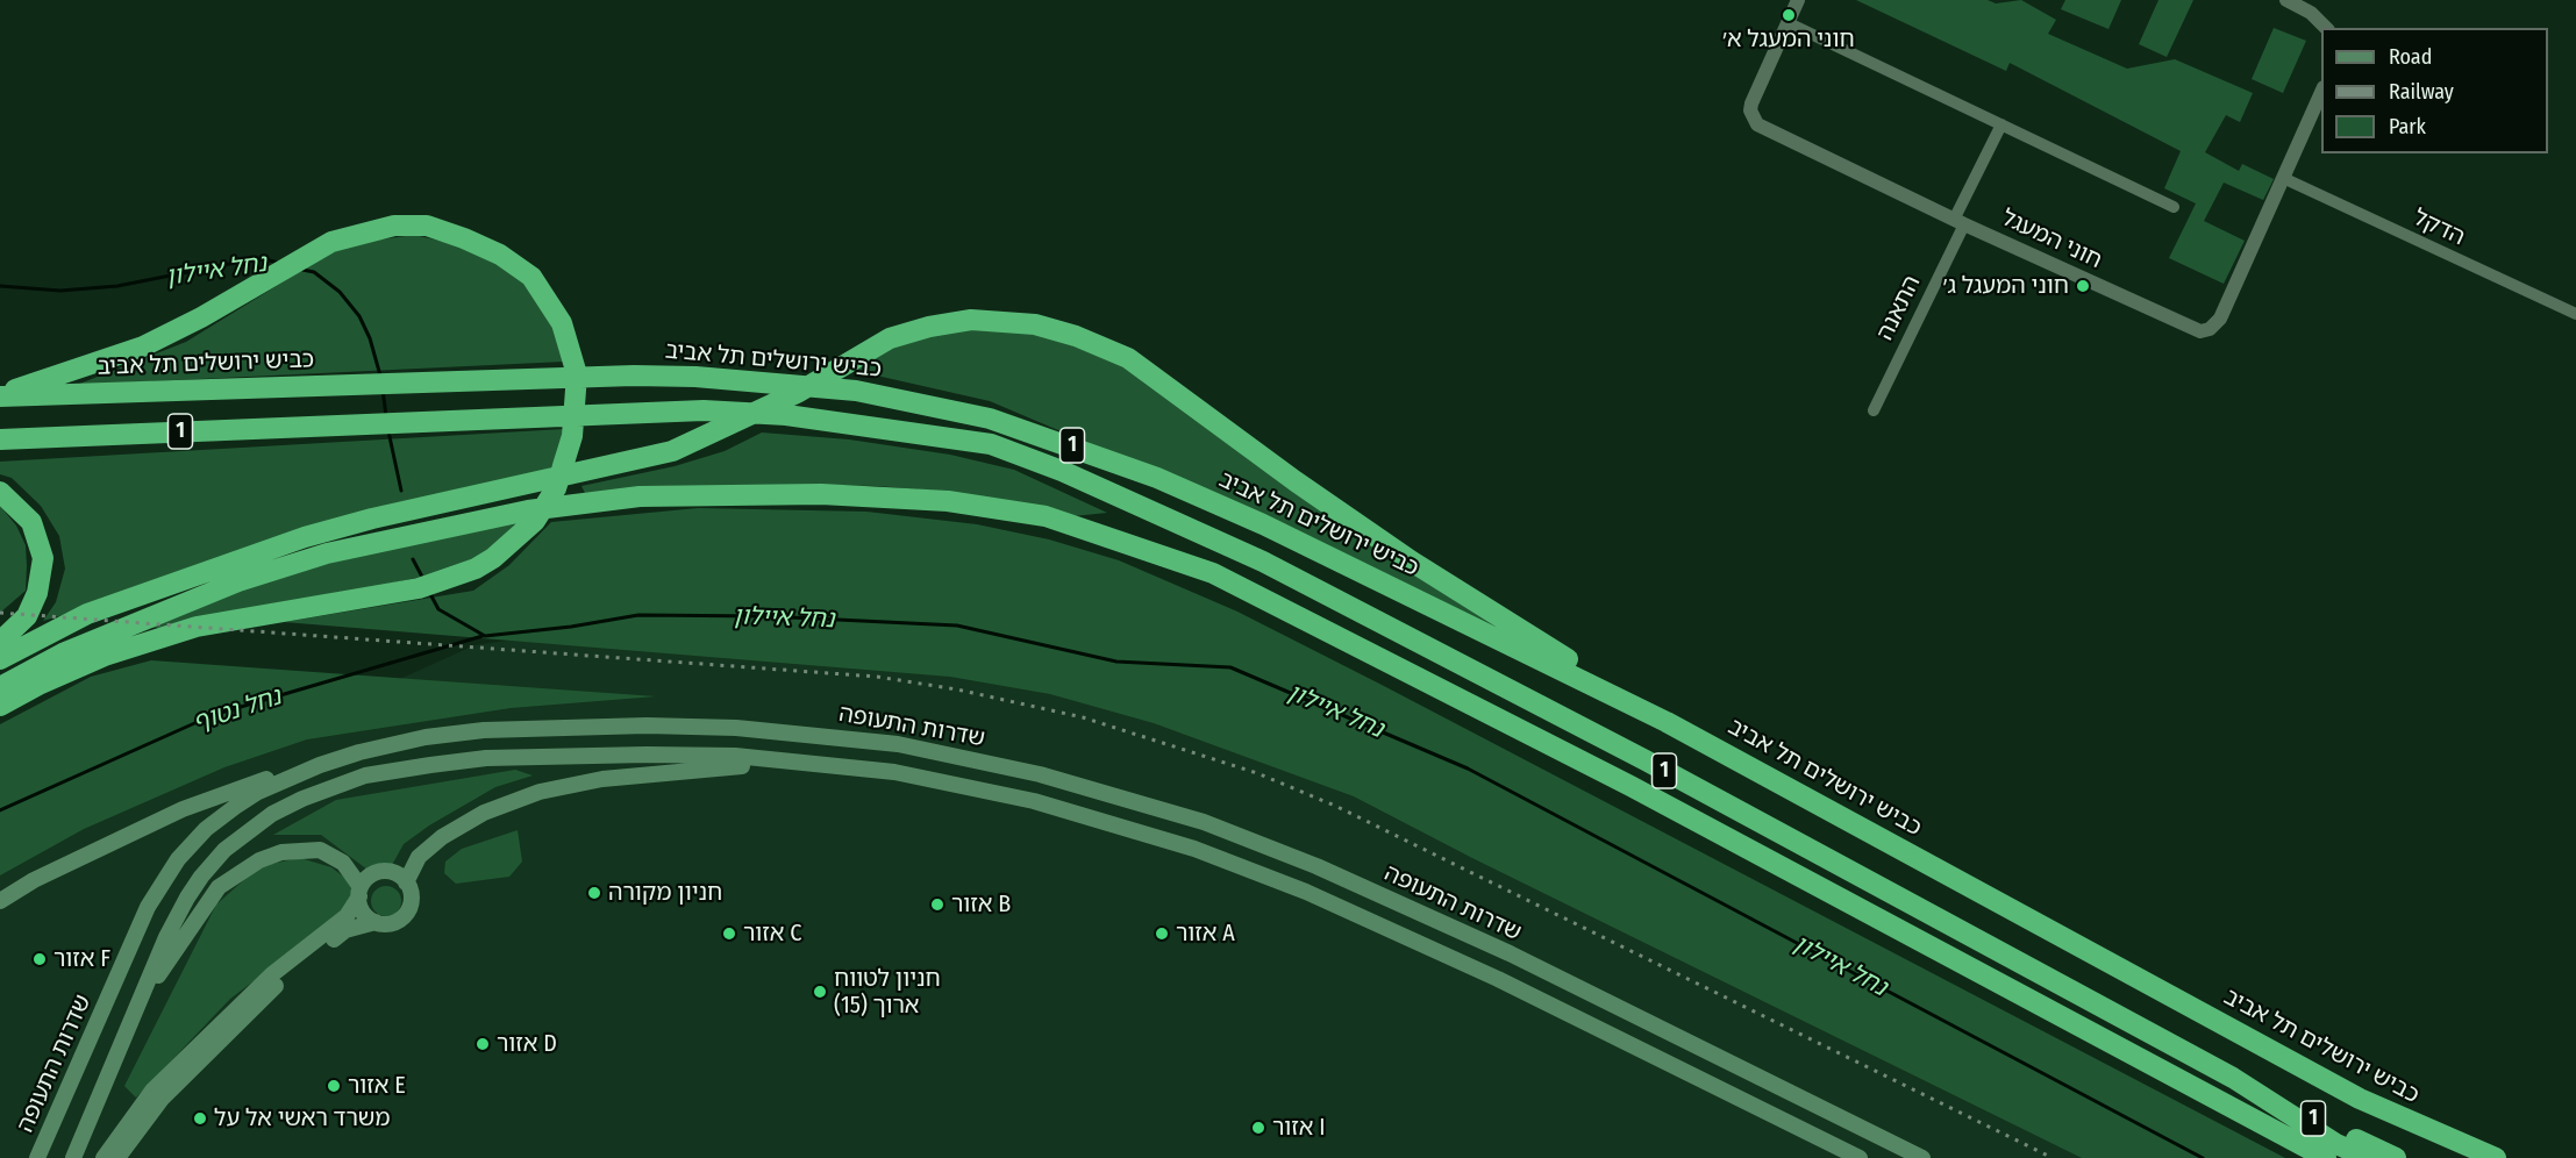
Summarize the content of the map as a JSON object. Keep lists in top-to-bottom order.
{
  "streets": {
    "highway": ["כביש ירושלים תל אביב", "1"],
    "main road": ["שדרות התעופה"],
    "street": ["הדקל", "חוני המעגל", "התאנה"]
  },
  "crossings": [
    ["הדקל", "חוני המעגל"],
    ["חוני המעגל", "התאנה"]
  ],
  "water": ["נחל איילון", "נחל נטוף"],
  "places": [
    "חוני המעגל א׳",
    "חוני המעגל ג׳",
    "חניון מקורה",
    "אזור B",
    "אזור C",
    "אזור A",
    "אזור F",
    "חניון לטווח ארוך (15)",
    "אזור D",
    "אזור E",
    "משרד ראשי אל על",
    "אזור I"
  ],
  "legend": ["Road", "Railway", "Park"]
}
